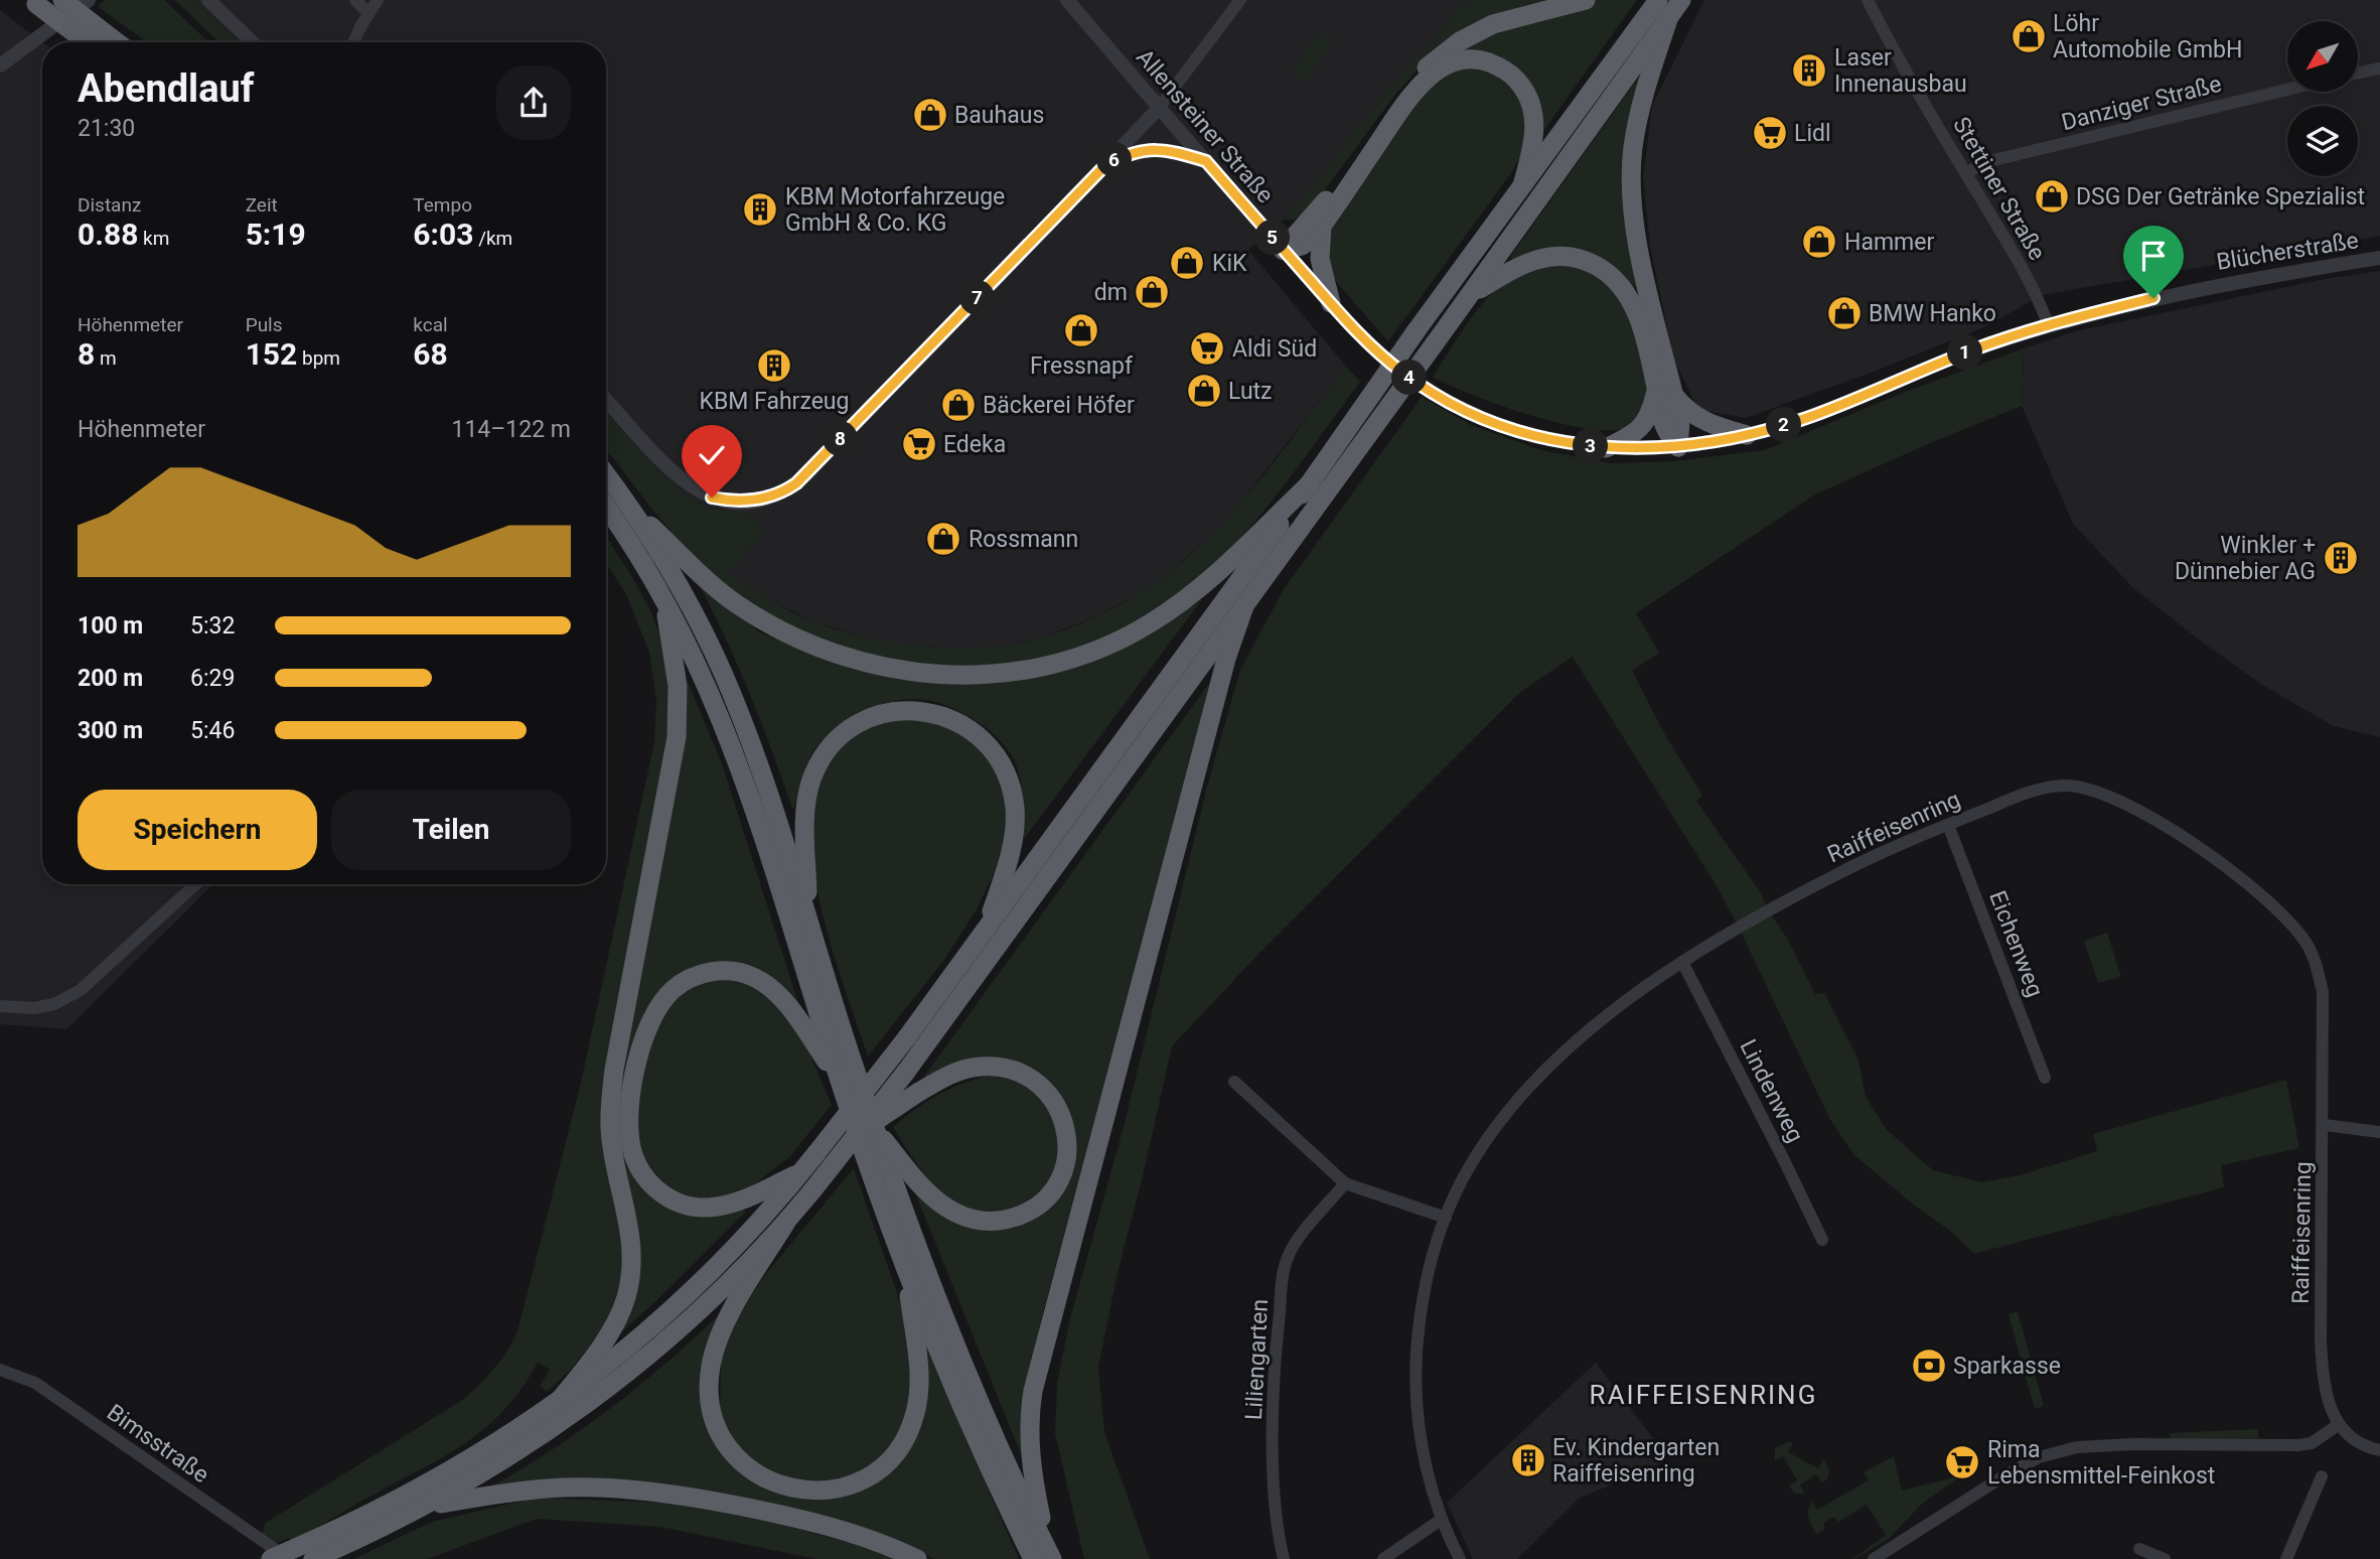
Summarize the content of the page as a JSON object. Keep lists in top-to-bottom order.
{
  "streets": {
    "street": [
      "Danziger Straße",
      "Allensteiner Straße",
      "Stettiner Straße",
      "Blücherstraße",
      "Raiffeisenring",
      "Eichenweg",
      "Lindenweg",
      "Liliengarten",
      "Bimsstraße"
    ]
  },
  "crossings": [
    ["Danziger Straße", "Stettiner Straße"],
    ["Allensteiner Straße", "Blücherstraße"],
    ["Stettiner Straße", "Blücherstraße"],
    ["Raiffeisenring", "Eichenweg"],
    ["Raiffeisenring", "Lindenweg"]
  ],
  "districts": ["RAIFFEISENRING"],
  "places": {
    "shop": [
      "Löhr Automobile GmbH",
      "Bauhaus",
      "DSG Der Getränke Spezialist",
      "Hammer",
      "KiK",
      "dm",
      "BMW Hanko",
      "Fressnapf",
      "Lutz",
      "Bäckerei Höfer",
      "Rossmann"
    ],
    "building": [
      "Laser Innenausbau",
      "KBM Motorfahrzeuge GmbH & Co. KG",
      "KBM Fahrzeug",
      "Winkler + Dünnebier AG",
      "Ev. Kindergarten Raiffeisenring"
    ],
    "supermarket": [
      "Lidl",
      "Aldi Süd",
      "Edeka",
      "Rima Lebensmittel-Feinkost"
    ],
    "bank": ["Sparkasse"]
  },
  "north": "bottom left",
  "page": {
    "heading": ["Abendlauf", "21:30"],
    "pins": [
      "6",
      "5",
      "7",
      "1",
      "4",
      "2",
      "8",
      "3"
    ],
    "stats": [
      ["Distanz", "0.88 km"],
      ["Zeit", "5:19"],
      ["Tempo", "6:03 /km"],
      ["Höhenmeter", "8 m"],
      ["Puls", "152 bpm"],
      ["kcal", "68"]
    ],
    "chart": ["Höhenmeter", "114–122 m"],
    "list": [
      {
        "name": "100 m",
        "note": "5:32"
      },
      {
        "name": "200 m",
        "note": "6:29"
      },
      {
        "name": "300 m",
        "note": "5:46"
      }
    ],
    "buttons": ["Speichern", "Teilen"]
  }
}
